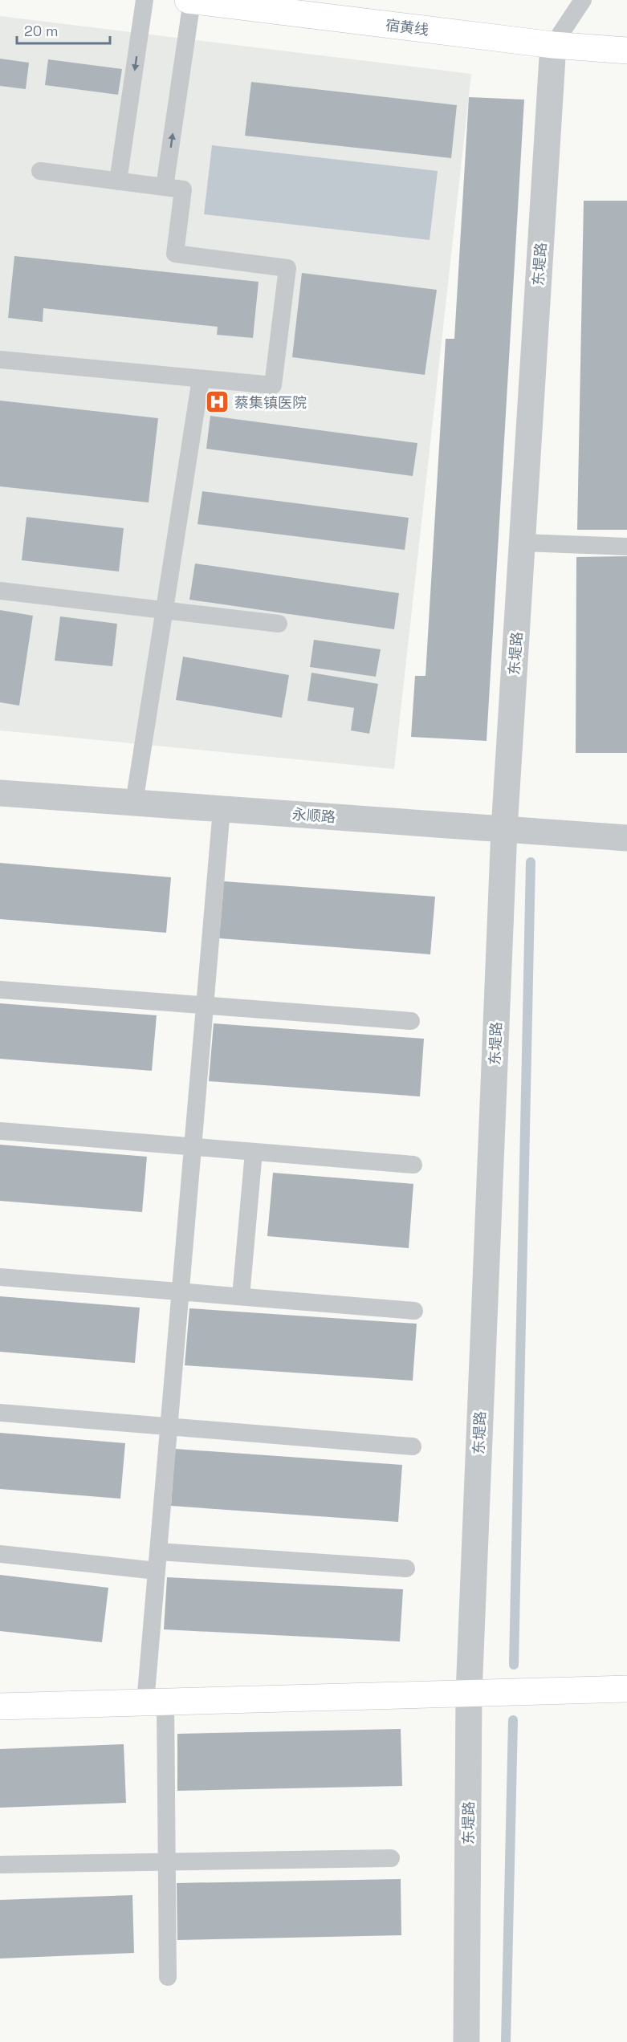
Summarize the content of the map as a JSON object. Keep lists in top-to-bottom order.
{
  "streets": {
    "street": ["宿黄线", "东堤路", "永顺路"]
  },
  "crossings": [
    ["宿黄线", "东堤路"],
    ["东堤路", "永顺路"]
  ],
  "places": {
    "hospital": ["蔡集镇医院"]
  },
  "scale_bar": "20 m"
}
